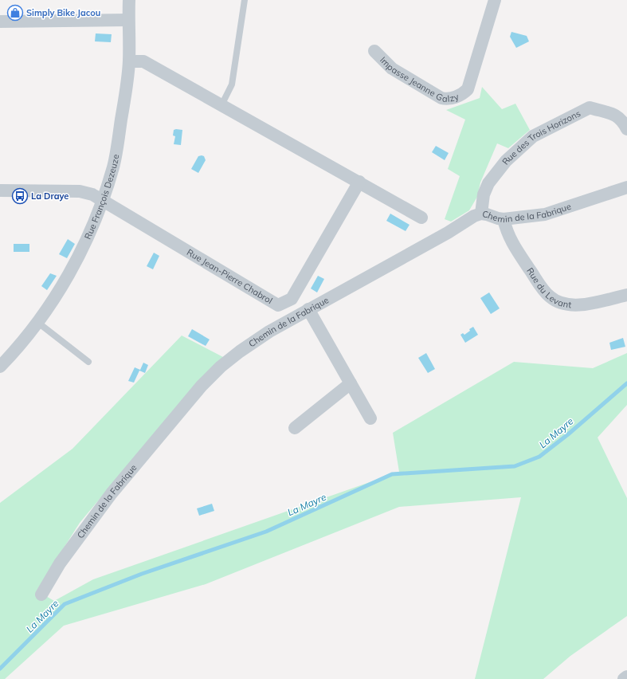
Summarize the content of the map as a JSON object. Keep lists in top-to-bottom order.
{
  "streets": {
    "street": [
      "Impasse Jeanne Galzy",
      "Rue des Trois Horizons",
      "Rue François Dezeuze",
      "Chemin de la Fabrique",
      "Rue Jean-Pierre Chabrol",
      "Rue du Levant"
    ]
  },
  "crossings": [
    ["Rue des Trois Horizons", "Chemin de la Fabrique"],
    ["Rue François Dezeuze", "Rue Jean-Pierre Chabrol"],
    ["Chemin de la Fabrique", "Rue du Levant"]
  ],
  "water": ["La Mayre"],
  "places": {
    "shop": ["Simply Bike Jacou"],
    "bus stop": ["La Draye"]
  }
}
